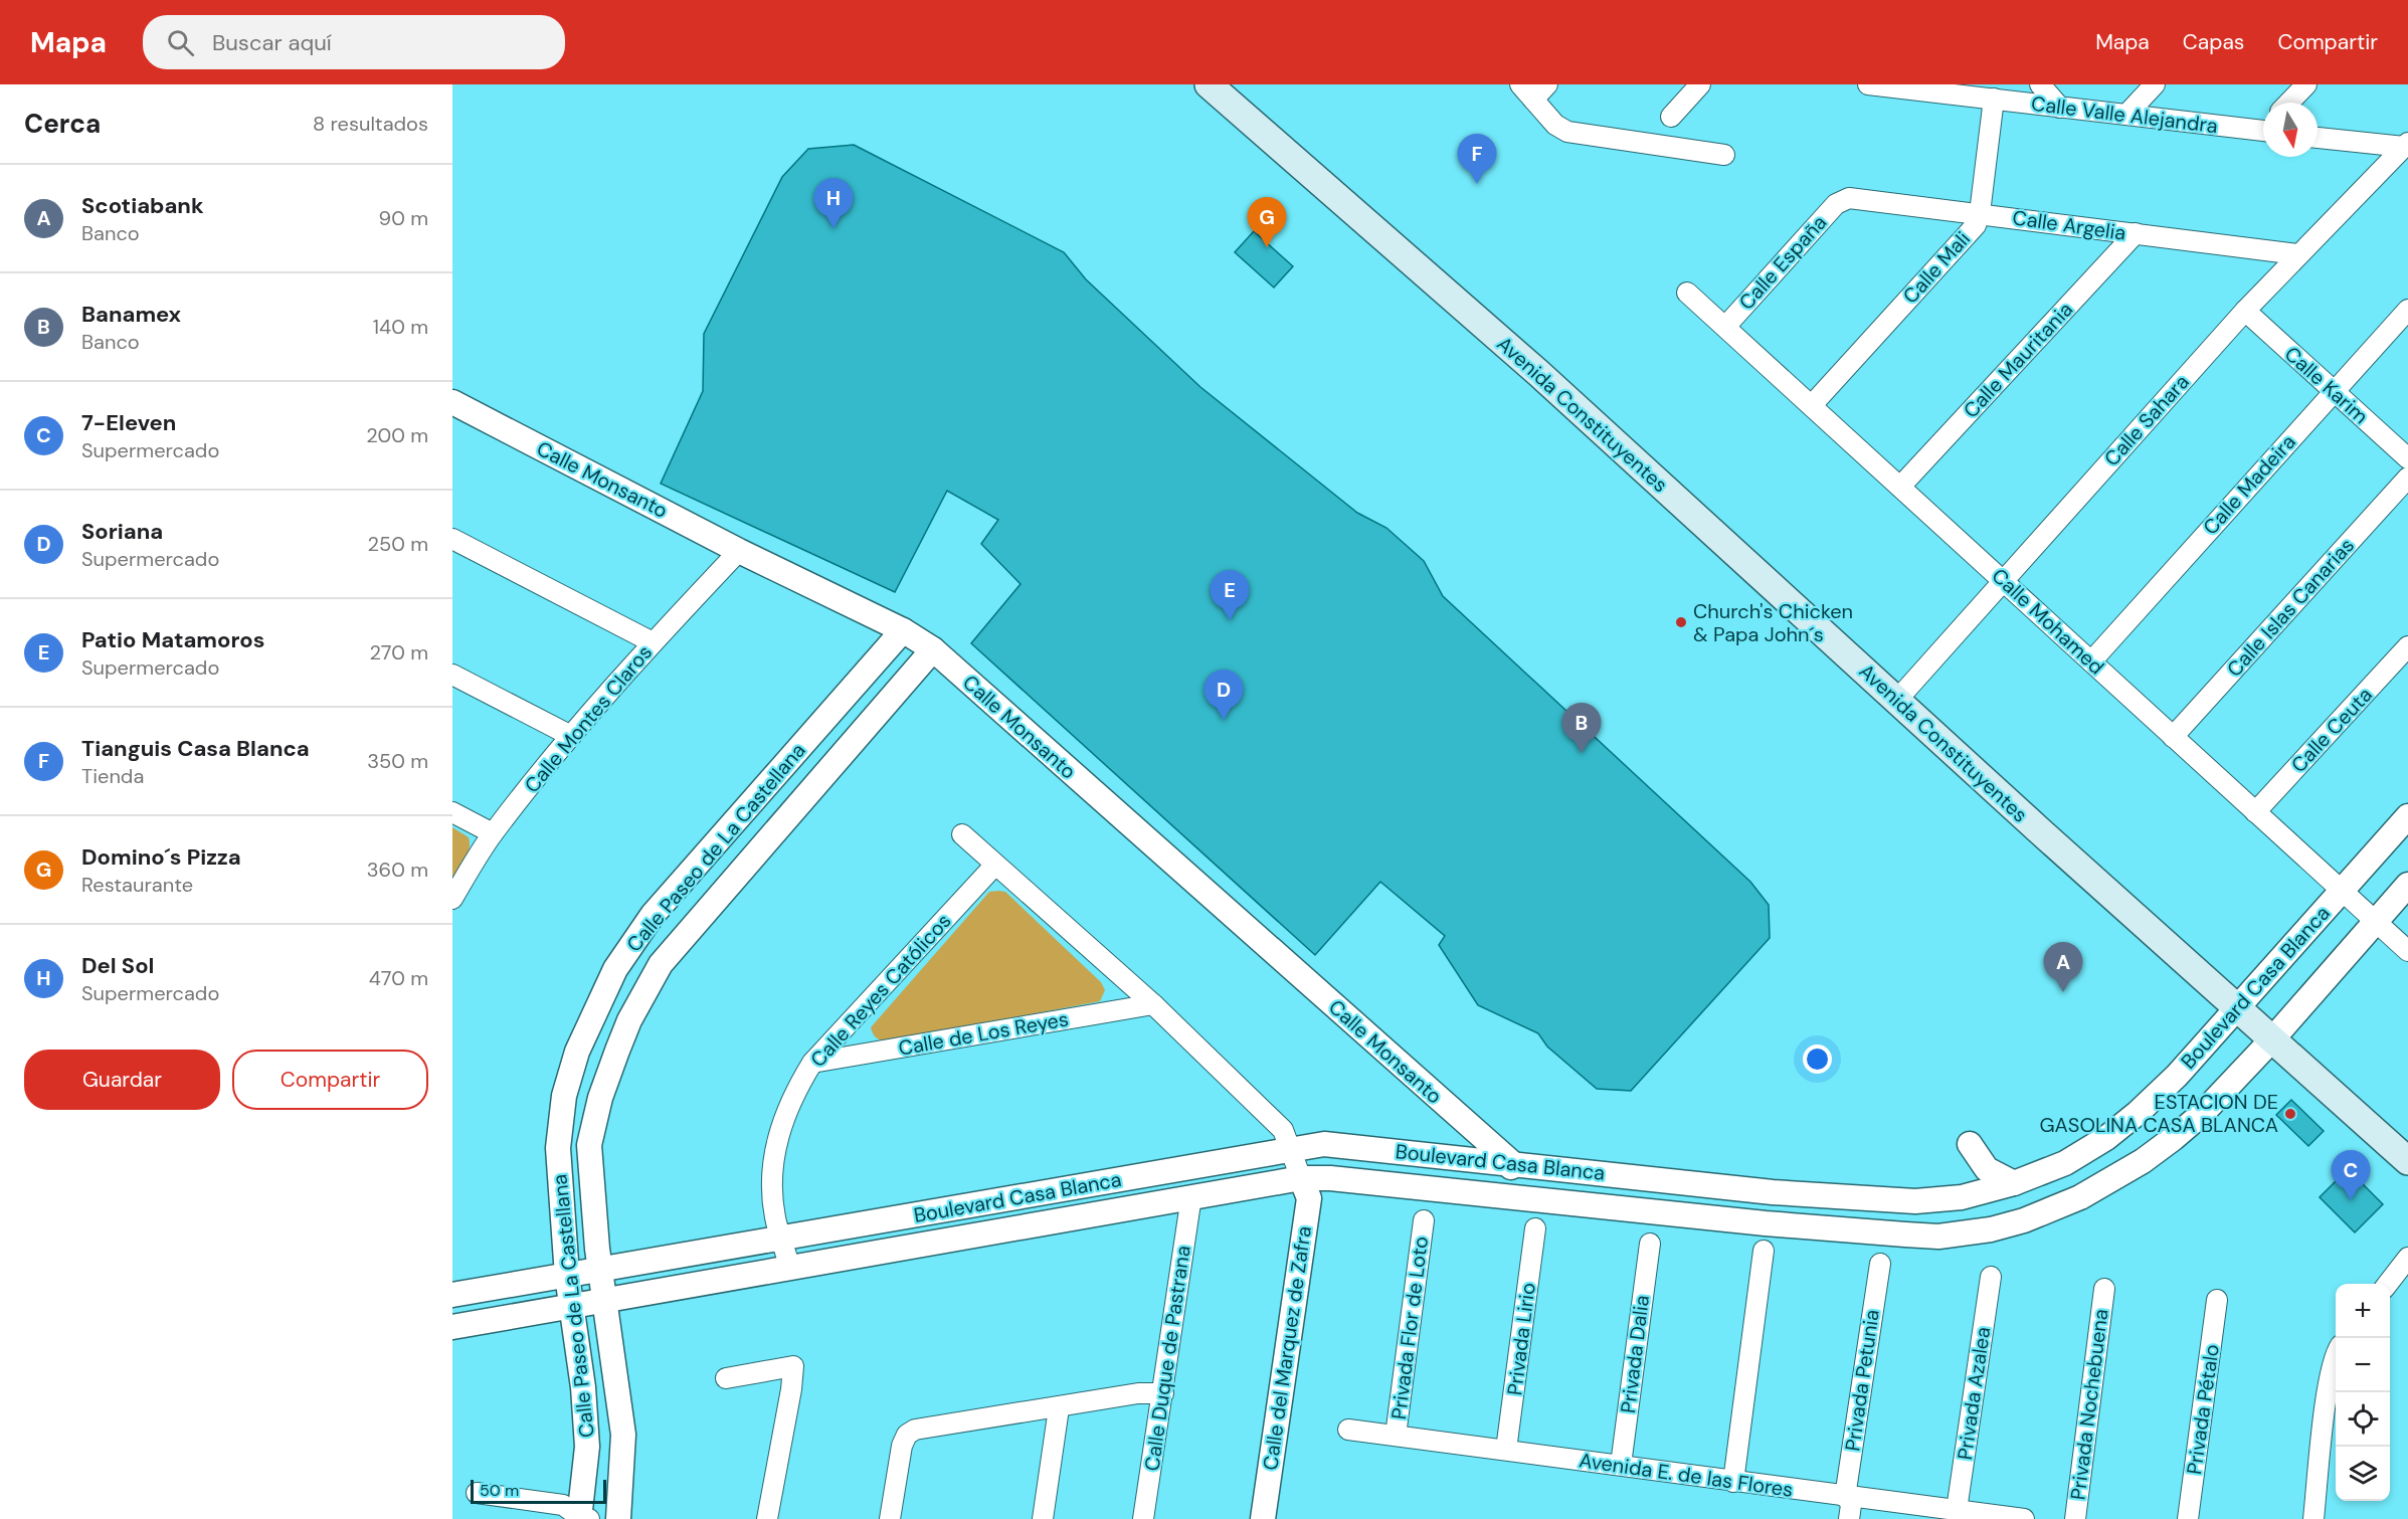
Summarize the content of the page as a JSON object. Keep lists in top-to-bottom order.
{
  "streets": {
    "main road": ["Avenida Constituyentes"],
    "street": [
      "Calle Valle Alejandra",
      "Calle Argelia",
      "Calle España",
      "Calle Mali",
      "Calle Mauritania",
      "Calle Karim",
      "Calle Sahara",
      "Calle Monsanto",
      "Calle Madeira",
      "Calle Islas Canarias",
      "Calle Mohamed",
      "Calle Montes Claros",
      "Calle Ceuta",
      "Calle Paseo de La Castellana",
      "Boulevard Casa Blanca",
      "Calle Reyes Católicos",
      "Calle de Los Reyes",
      "Privada Flor de Loto",
      "Privada Lirio",
      "Calle del Marquez de Zafra",
      "Privada Dalia",
      "Calle Duque de Pastrana",
      "Privada Petunia",
      "Privada Azalea",
      "Privada Nochebuena",
      "Privada Pétalo",
      "Avenida E. de las Flores"
    ]
  },
  "crossings": [
    ["Calle Valle Alejandra", "Calle Mali"],
    ["Calle Argelia", "Calle España"],
    ["Calle Argelia", "Calle Mali"],
    ["Calle Argelia", "Calle Mauritania"],
    ["Calle Argelia", "Calle Sahara"],
    ["Calle España", "Calle Mohamed"],
    ["Calle Mali", "Calle Mohamed"],
    ["Calle Mauritania", "Calle Mohamed"],
    ["Calle Karim", "Calle Sahara"],
    ["Calle Karim", "Calle Madeira"],
    ["Avenida Constituyentes", "Calle Sahara"],
    ["Avenida Constituyentes", "Boulevard Casa Blanca"],
    ["Calle Sahara", "Calle Mohamed"],
    ["Calle Monsanto", "Calle Montes Claros"],
    ["Calle Monsanto", "Calle Paseo de La Castellana"],
    ["Calle Monsanto", "Boulevard Casa Blanca"],
    ["Calle Madeira", "Calle Mohamed"],
    ["Calle Islas Canarias", "Calle Mohamed"],
    ["Calle Mohamed", "Calle Ceuta"],
    ["Calle Mohamed", "Boulevard Casa Blanca"],
    ["Calle Paseo de La Castellana", "Boulevard Casa Blanca"],
    ["Boulevard Casa Blanca", "Calle Reyes Católicos"],
    ["Boulevard Casa Blanca", "Calle del Marquez de Zafra"],
    ["Boulevard Casa Blanca", "Calle Duque de Pastrana"],
    ["Calle Reyes Católicos", "Calle de Los Reyes"],
    ["Privada Flor de Loto", "Avenida E. de las Flores"],
    ["Privada Lirio", "Avenida E. de las Flores"],
    ["Privada Dalia", "Avenida E. de las Flores"],
    ["Privada Petunia", "Avenida E. de las Flores"],
    ["Privada Azalea", "Avenida E. de las Flores"]
  ],
  "places": ["Church's Chicken & Papa John´s", "ESTACION DE GASOLINA CASA BLANCA"],
  "scale_bar": "50 m",
  "north": "bottom",
  "page": {
    "header": "Mapa",
    "search": "Buscar aquí",
    "nav": ["Mapa", "Capas", "Compartir"],
    "heading": ["Cerca", "8 resultados"],
    "pins": [
      "F",
      "H",
      "G",
      "E",
      "D",
      "B",
      "A",
      "C"
    ],
    "list": [
      {
        "mark": "A",
        "name": "Scotiabank",
        "note": "Banco",
        "value": "90 m"
      },
      {
        "mark": "B",
        "name": "Banamex",
        "note": "Banco",
        "value": "140 m"
      },
      {
        "mark": "C",
        "name": "7-Eleven",
        "note": "Supermercado",
        "value": "200 m"
      },
      {
        "mark": "D",
        "name": "Soriana",
        "note": "Supermercado",
        "value": "250 m"
      },
      {
        "mark": "E",
        "name": "Patio Matamoros",
        "note": "Supermercado",
        "value": "270 m"
      },
      {
        "mark": "F",
        "name": "Tianguis Casa Blanca",
        "note": "Tienda",
        "value": "350 m"
      },
      {
        "mark": "G",
        "name": "Domino´s Pizza",
        "note": "Restaurante",
        "value": "360 m"
      },
      {
        "mark": "H",
        "name": "Del Sol",
        "note": "Supermercado",
        "value": "470 m"
      }
    ],
    "buttons": ["Guardar", "Compartir"],
    "map_buttons": ["+", "−"],
    "scale": "50 m"
  }
}
